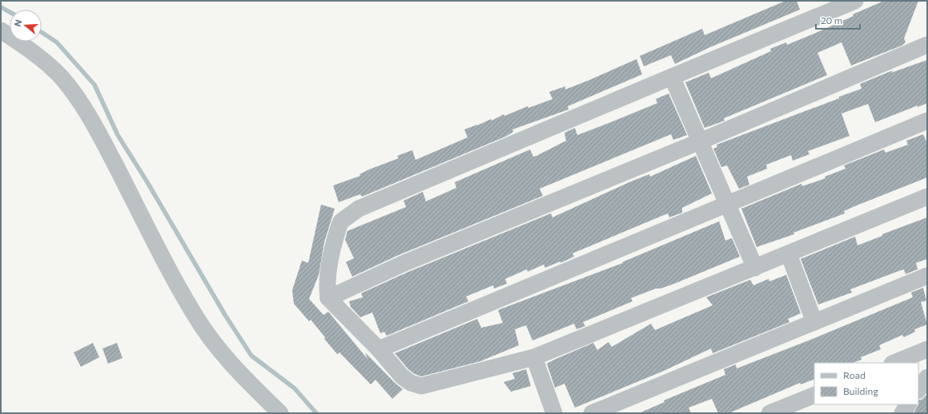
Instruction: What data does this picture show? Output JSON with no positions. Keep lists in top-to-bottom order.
{
  "legend": ["Road", "Building"],
  "scale_bar": "20 m",
  "north": "left"
}
